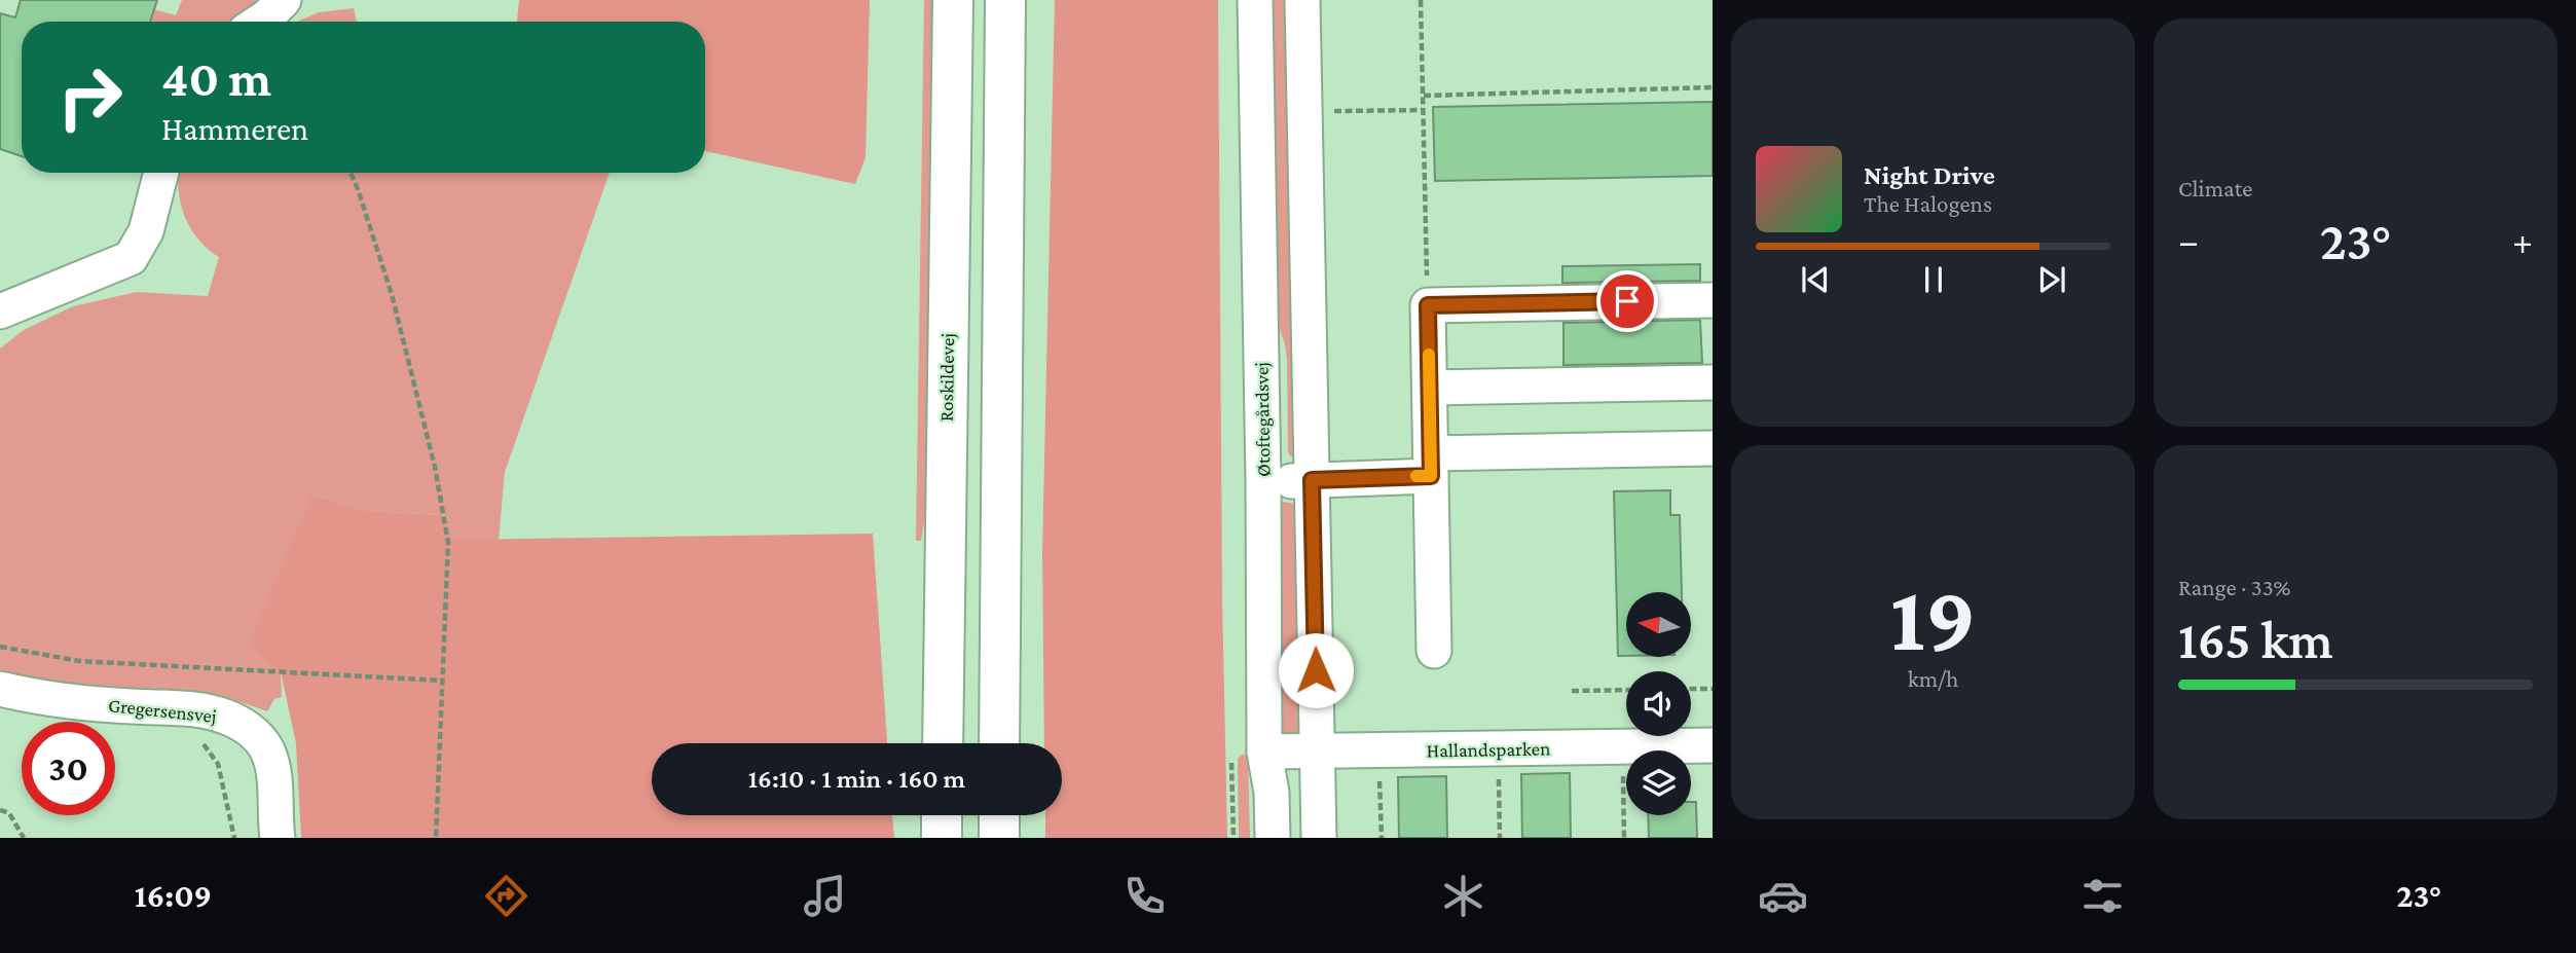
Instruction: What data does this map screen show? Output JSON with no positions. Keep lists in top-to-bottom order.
{
  "streets": {
    "main road": ["Roskildevej"],
    "street": ["Øtoftegårdsvej", "Gregersensvej", "Hallandsparken"]
  },
  "crossings": [
    ["Øtoftegårdsvej", "Hallandsparken"]
  ],
  "north": "left",
  "page": {
    "tile": [
      "Climate",
      ["19", "km/h"],
      ["Range · 33%", "165 km"]
    ],
    "turn": ["40 m", "Hammeren"],
    "song": ["Night Drive", "The Halogens"],
    "heat": ["−", "23°", "+"],
    "limit": "30",
    "trip": "16:10 · 1 min · 160 m",
    "tabs": ["16:09", "23°"]
  }
}
